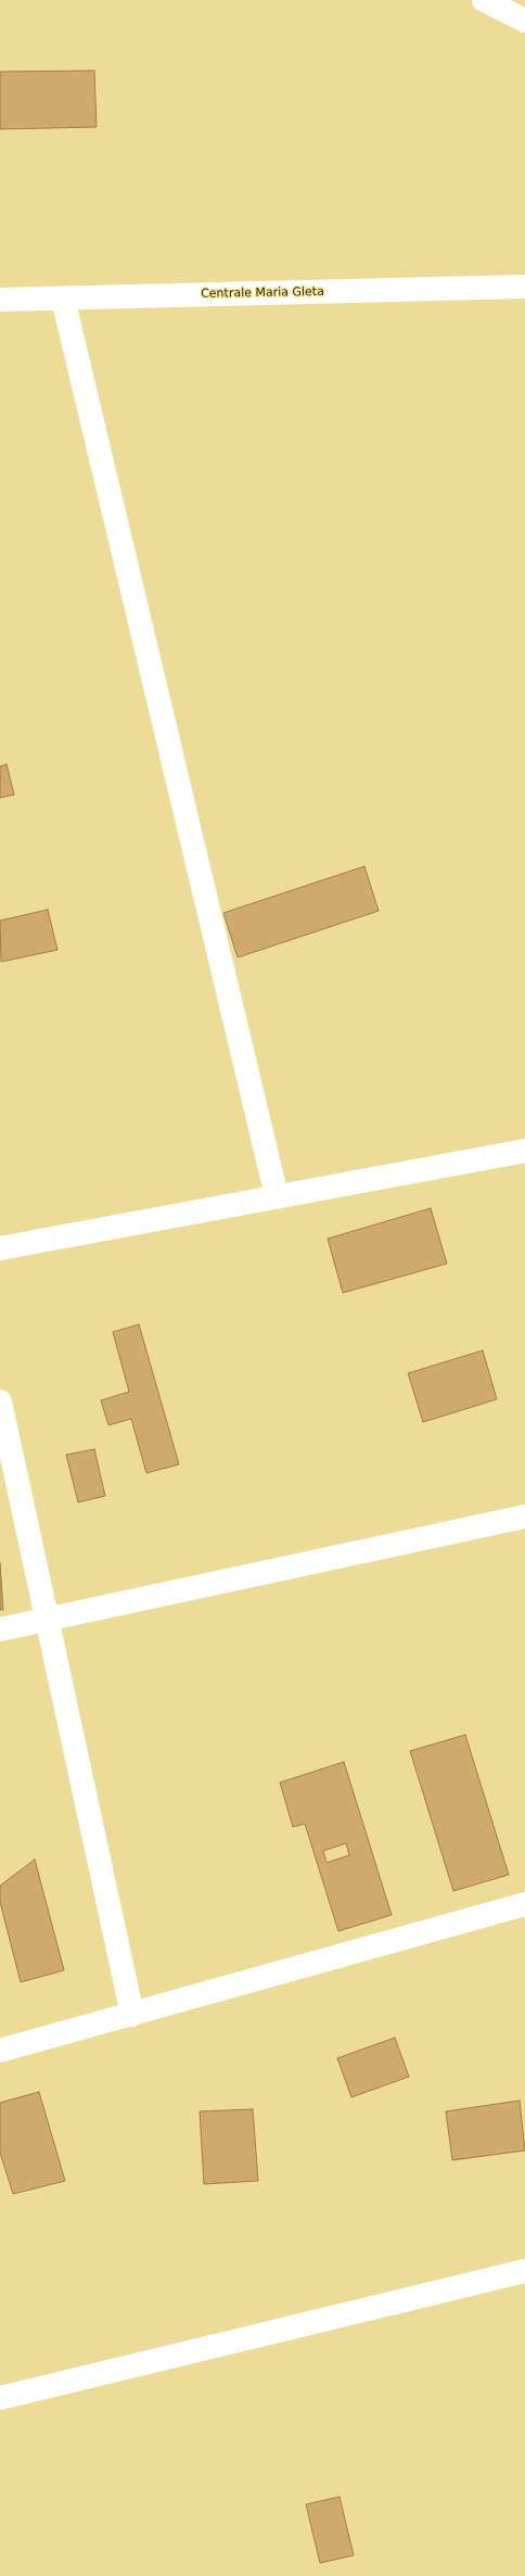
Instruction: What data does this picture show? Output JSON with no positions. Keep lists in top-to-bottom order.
{
  "streets": {
    "street": ["Centrale Maria Gleta"]
  }
}
